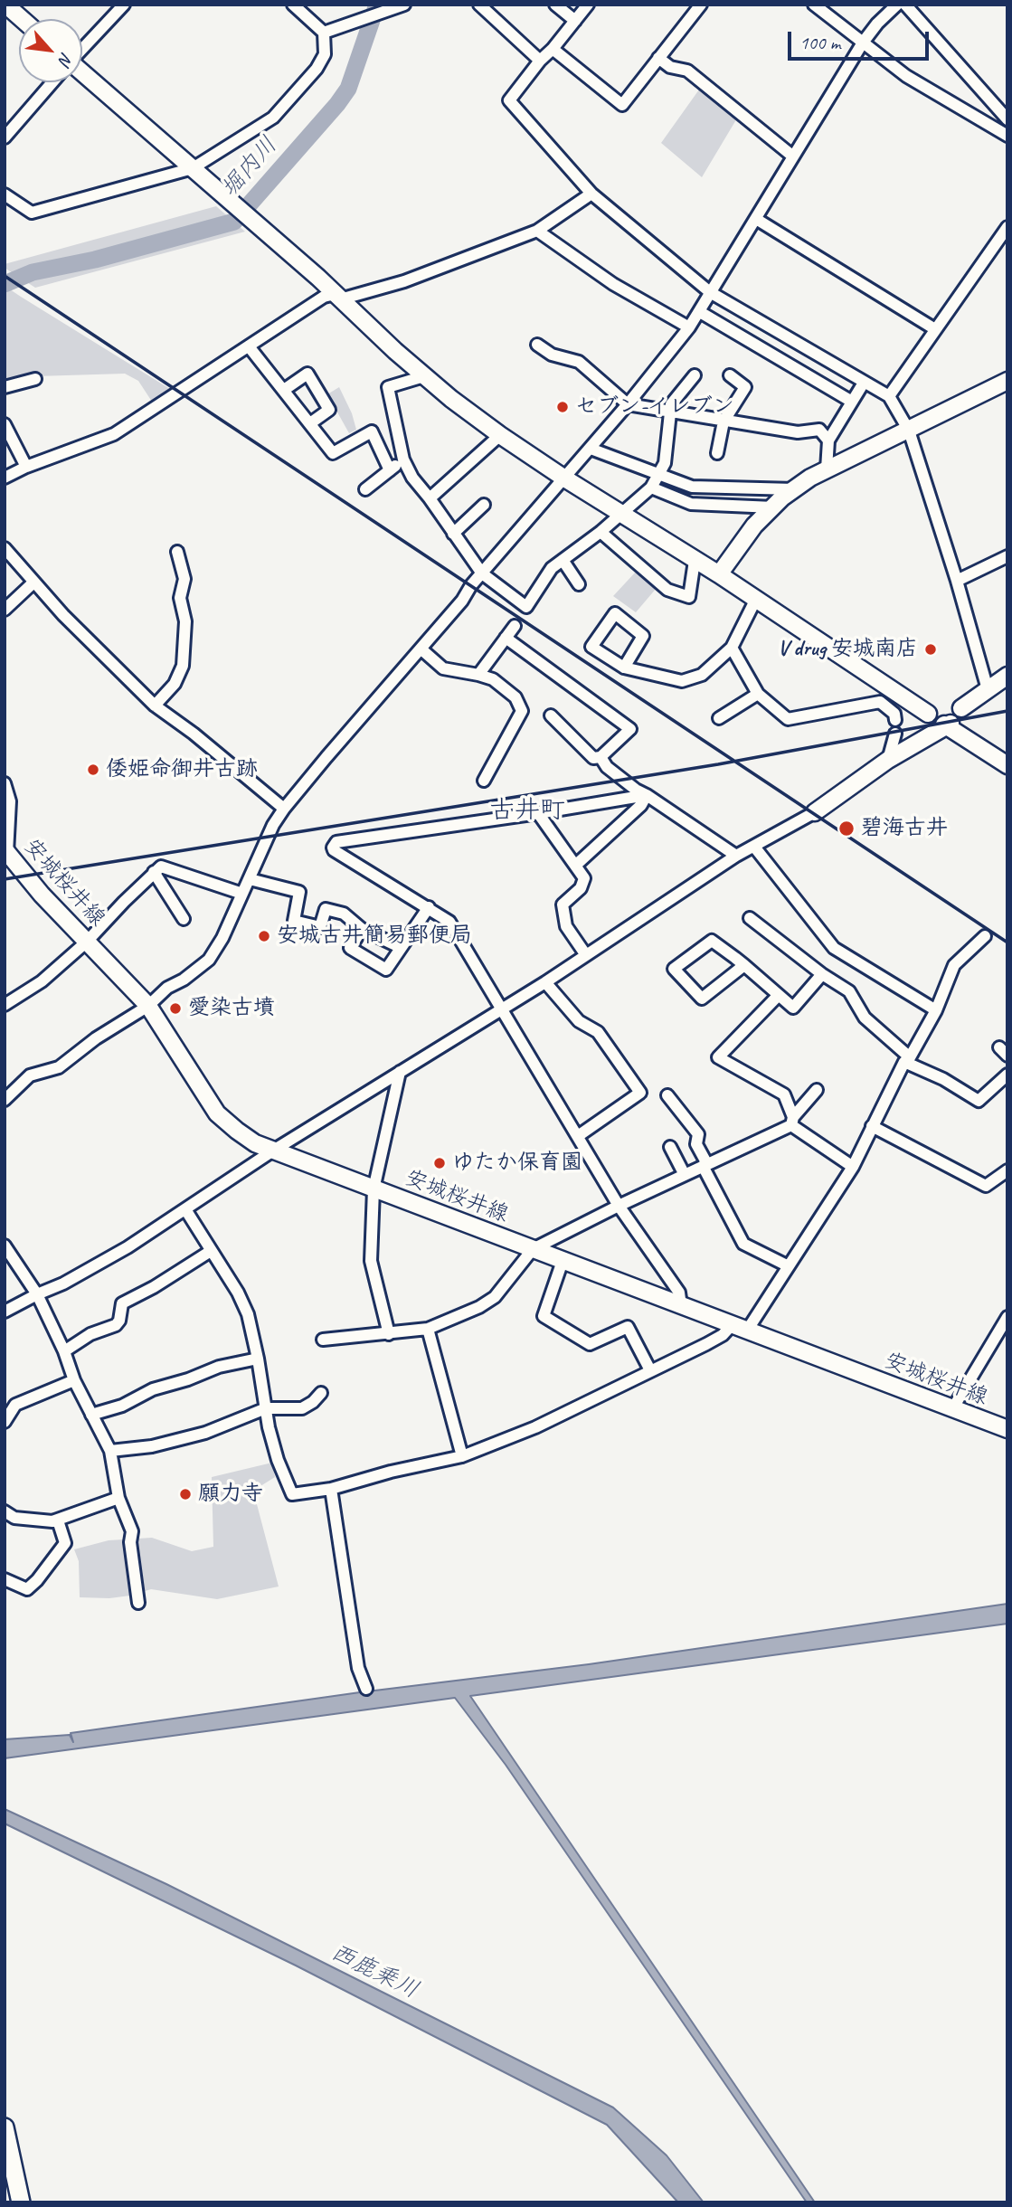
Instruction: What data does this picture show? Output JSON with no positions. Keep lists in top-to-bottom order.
{
  "streets": {
    "street": ["安城桜井線"]
  },
  "districts": ["古井町"],
  "water": ["堀内川", "西鹿乗川"],
  "places": [
    "セブン-イレブン",
    "V drug 安城南店",
    "倭姫命御井古跡",
    "碧海古井",
    "安城古井簡易郵便局",
    "愛染古墳",
    "ゆたか保育園",
    "願力寺"
  ],
  "scale_bar": "100 m",
  "north": "bottom right"
}
